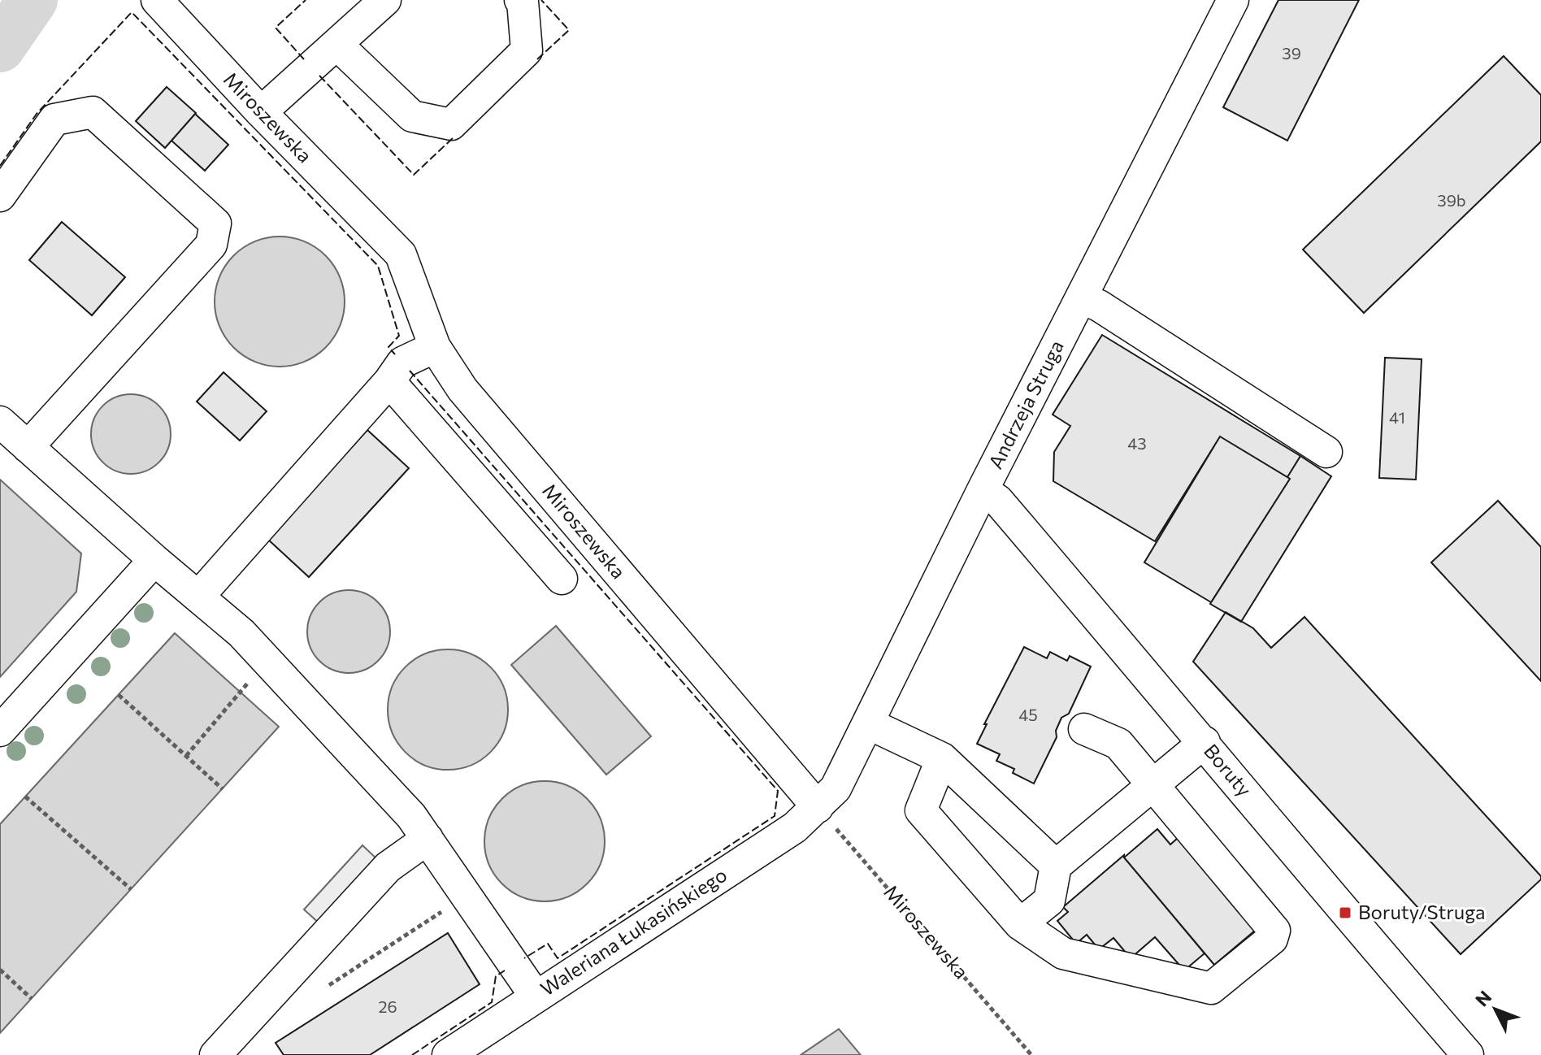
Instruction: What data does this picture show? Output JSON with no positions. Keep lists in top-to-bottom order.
{
  "streets": {
    "street": [
      "Miroszewska",
      "Andrzeja Struga",
      "Boruty",
      "Waleriana Łukasińskiego"
    ]
  },
  "crossings": [
    ["Miroszewska", "Andrzeja Struga"],
    ["Miroszewska", "Waleriana Łukasińskiego"],
    ["Andrzeja Struga", "Boruty"],
    ["Andrzeja Struga", "Waleriana Łukasińskiego"]
  ],
  "places": {
    "transit": ["Boruty/Struga"]
  },
  "house_numbers": [
    "39",
    "39b",
    "41",
    "43",
    "45",
    "26"
  ],
  "north": "top left"
}
